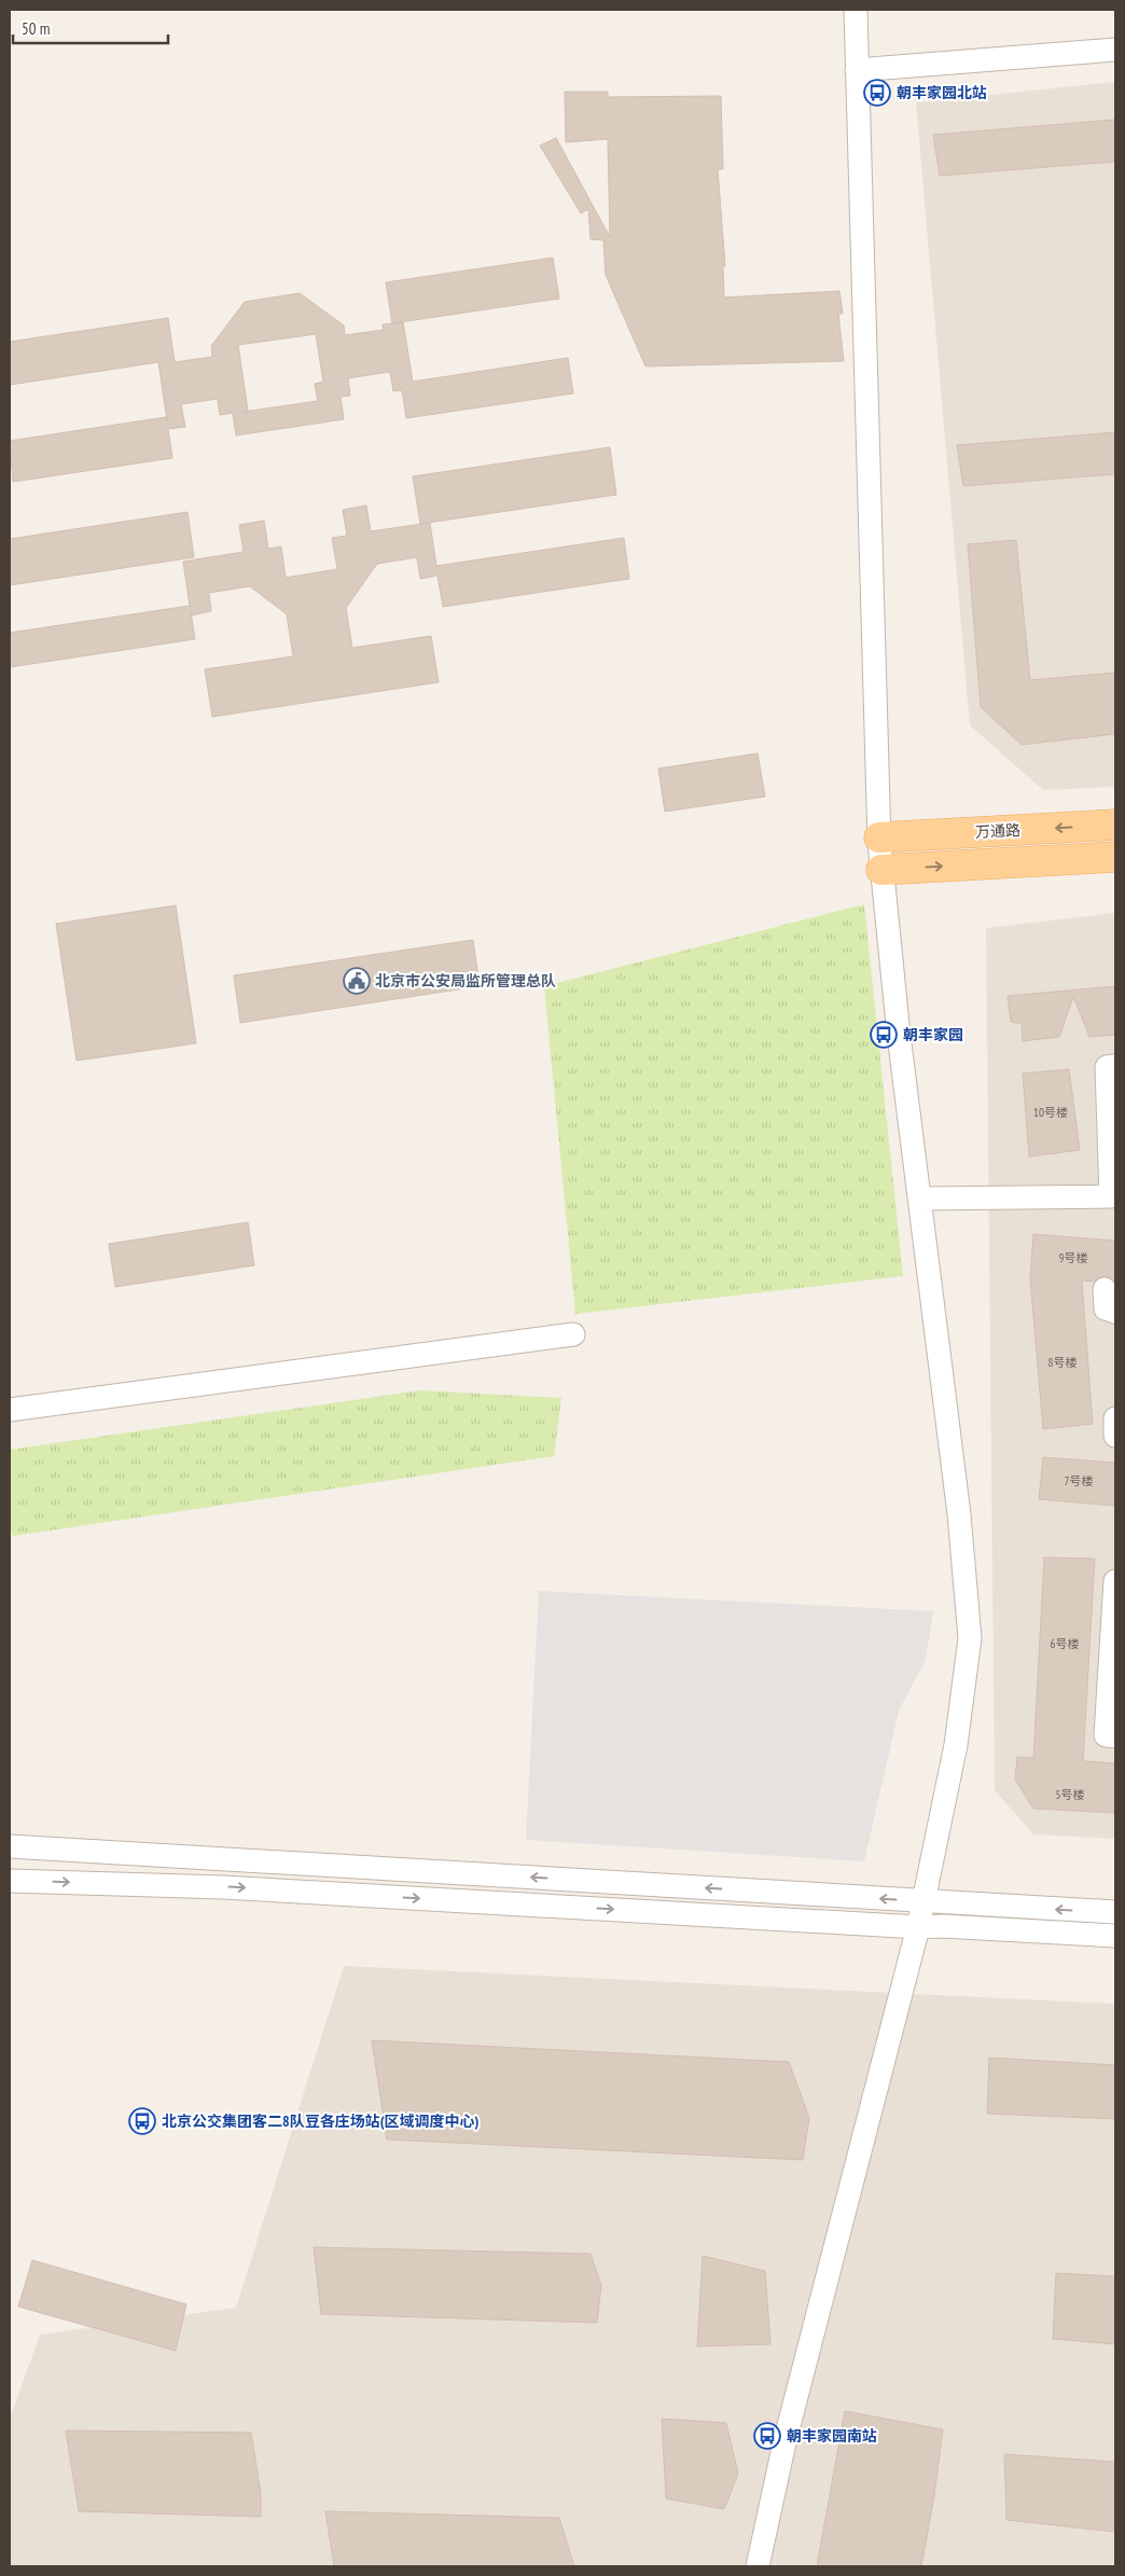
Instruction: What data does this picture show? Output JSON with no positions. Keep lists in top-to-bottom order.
{
  "streets": {
    "main road": ["万通路"]
  },
  "places": {
    "bus stop": [
      "朝丰家园北站",
      "朝丰家园",
      "北京公交集团客二8队豆各庄场站(区域调度中心)",
      "朝丰家园南站"
    ],
    "public building": ["北京市公安局监所管理总队"]
  },
  "house_numbers": [
    "10号楼",
    "9号楼",
    "8号楼",
    "7号楼",
    "6号楼",
    "5号楼"
  ],
  "scale_bar": "50 m"
}
